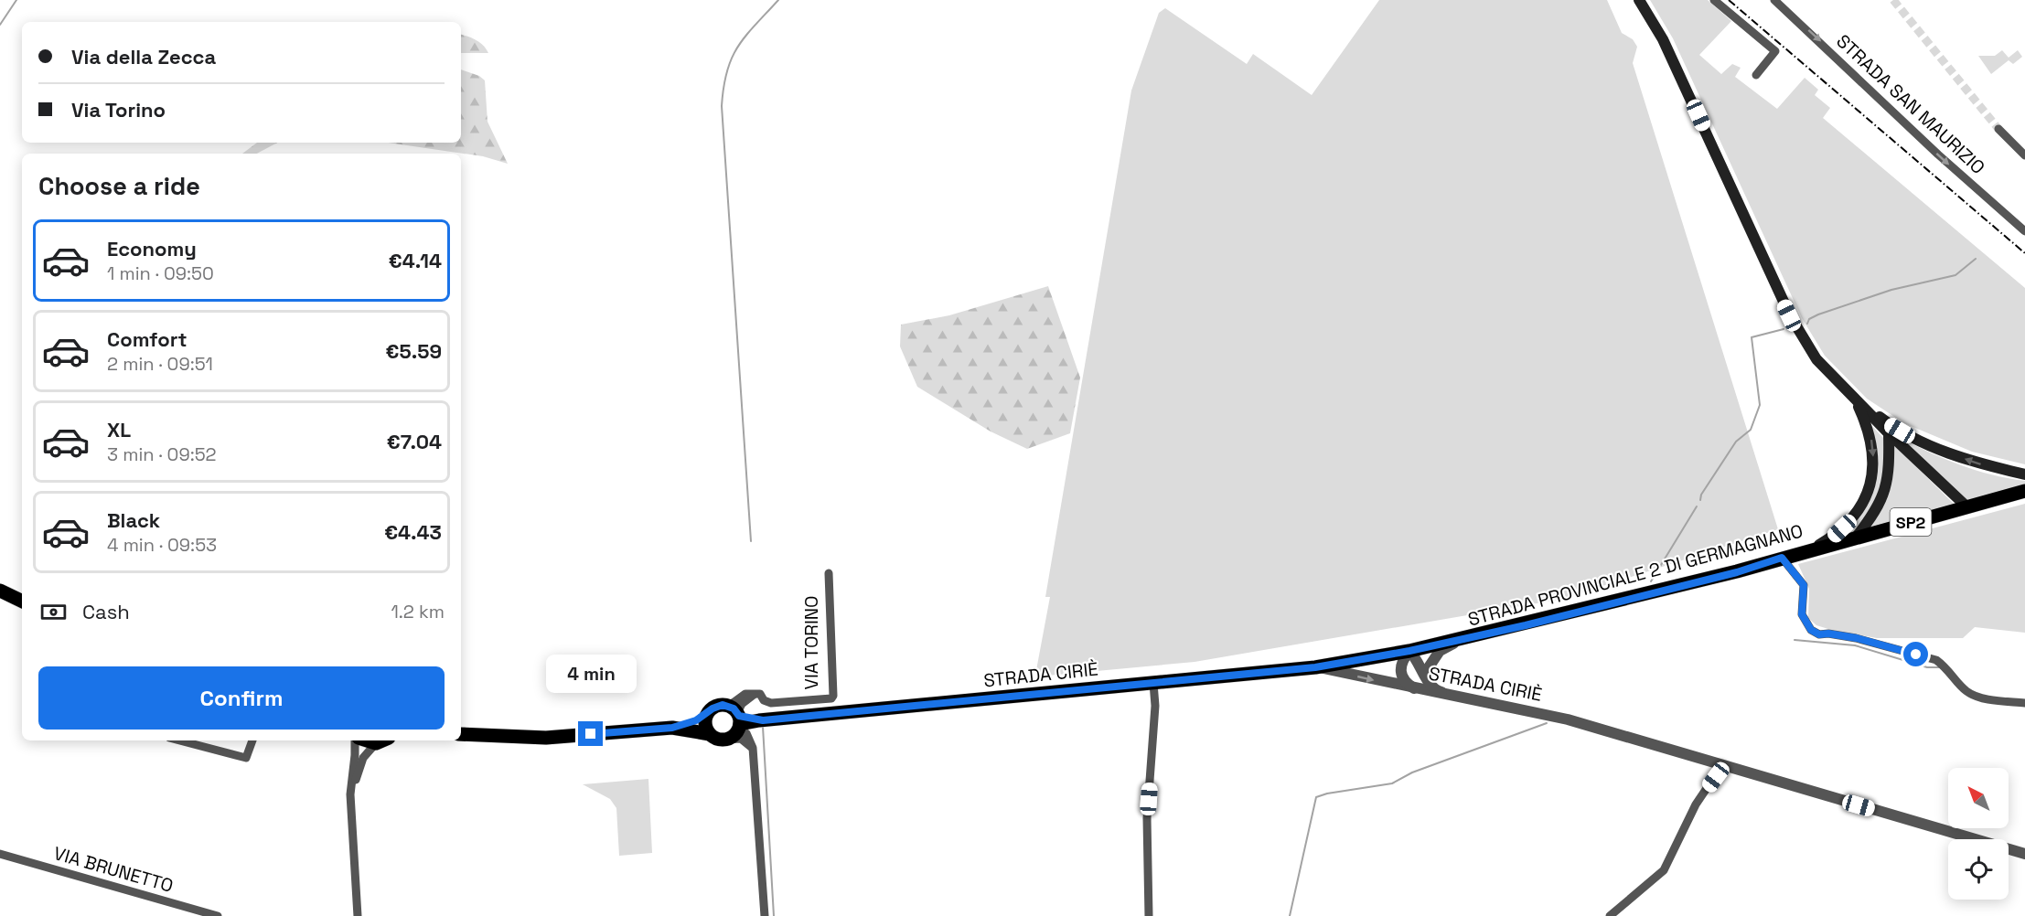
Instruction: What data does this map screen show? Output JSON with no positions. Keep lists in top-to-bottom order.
{
  "streets": {
    "main road": ["SP2", "STRADA PROVINCIALE 2 DI GERMAGNANO", "STRADA CIRIÈ"],
    "street": ["STRADA SAN MAURIZIO", "VIA TORINO", "VIA BRUNETTO"]
  },
  "crossings": [
    ["STRADA PROVINCIALE 2 DI GERMAGNANO", "STRADA CIRIÈ"],
    ["VIA TORINO", "STRADA CIRIÈ"]
  ],
  "one_way": ["STRADA SAN MAURIZIO"],
  "north": "top left",
  "page": {
    "banner": ["Via della Zecca", "Via Torino"],
    "heading": "Choose a ride",
    "list": [
      {
        "name": "Economy",
        "note": "1 min · 09:50",
        "value": "€4.14"
      },
      {
        "name": "Comfort",
        "note": "2 min · 09:51",
        "value": "€5.59"
      },
      {
        "name": "XL",
        "note": "3 min · 09:52",
        "value": "€7.04"
      },
      {
        "name": "Black",
        "note": "4 min · 09:53",
        "value": "€4.43"
      }
    ],
    "pay": ["Cash", "1.2 km"],
    "bubble": "4 min",
    "buttons": "Confirm"
  }
}
